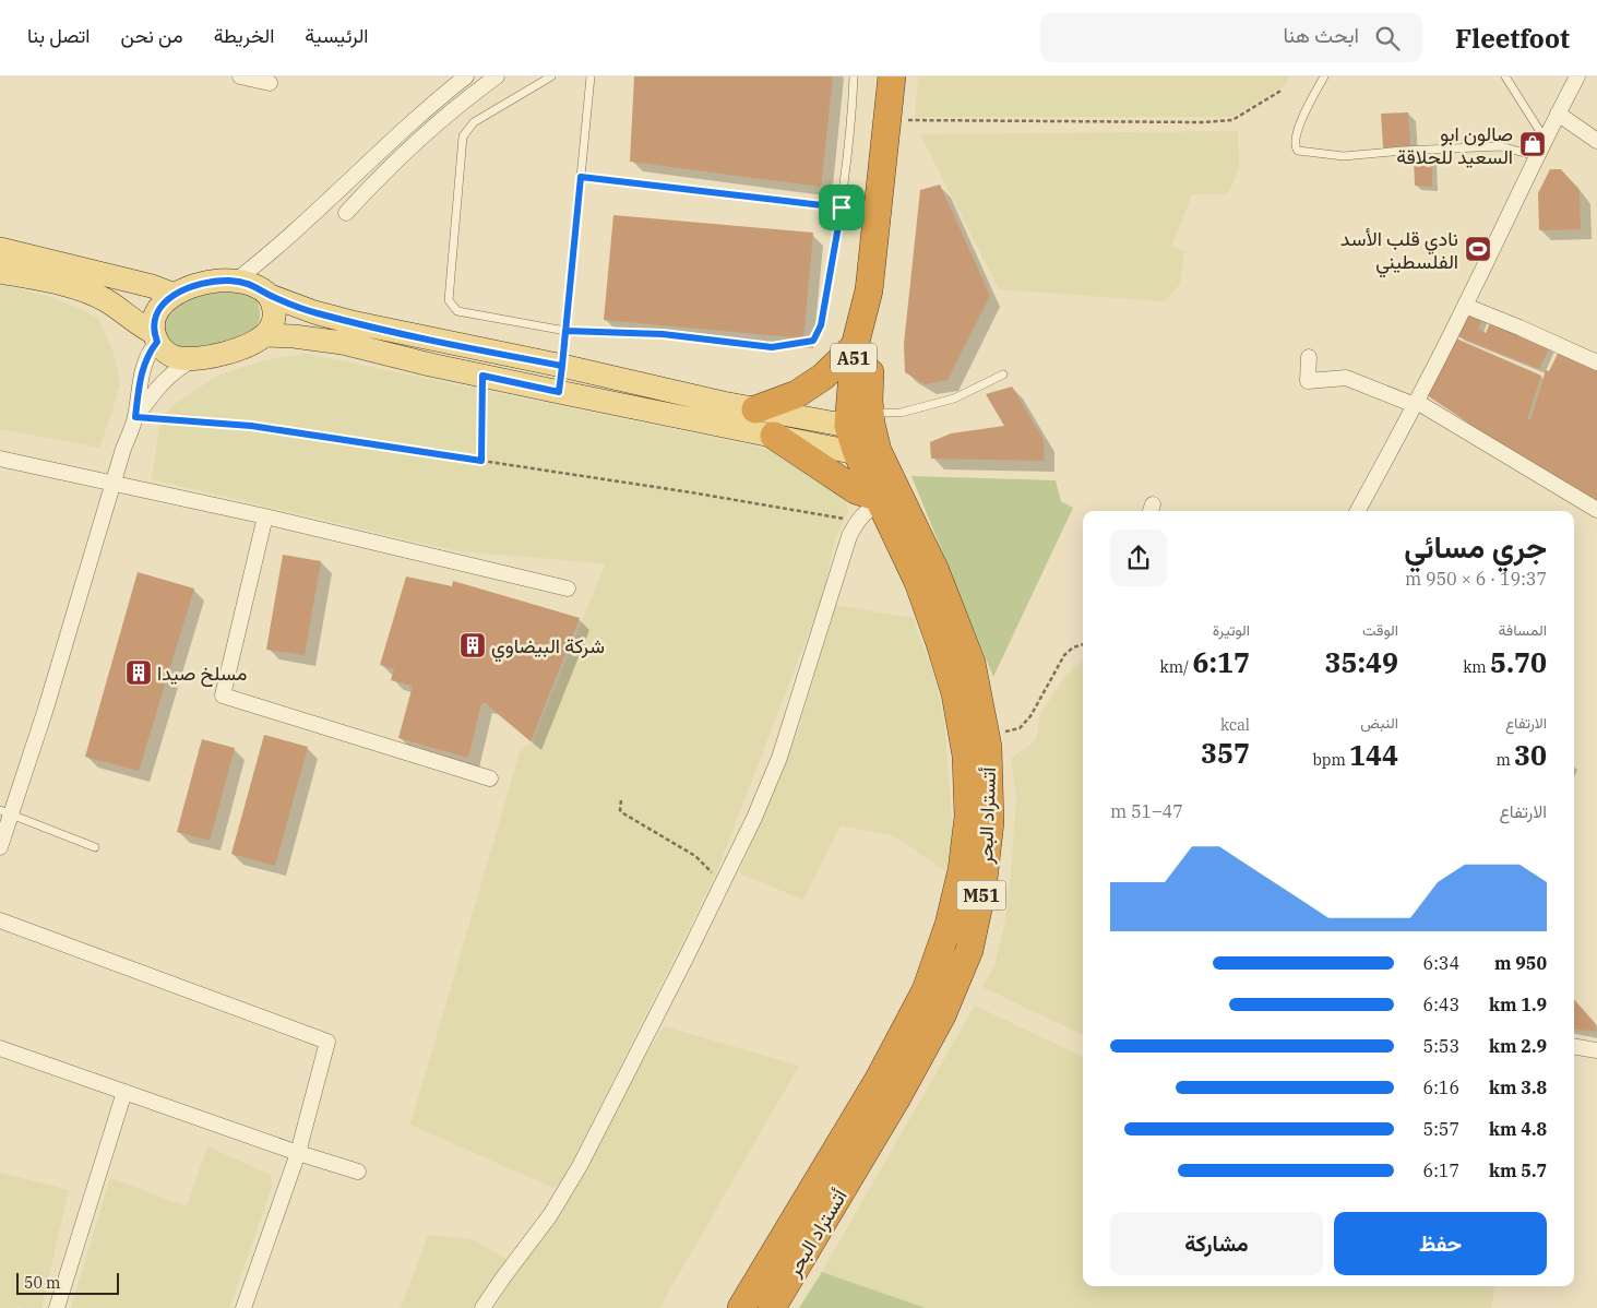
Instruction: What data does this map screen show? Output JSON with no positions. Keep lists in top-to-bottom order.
{
  "streets": {
    "highway": ["A51", "أتستراد البحر", "M51"]
  },
  "crossings": [
    ["A51", "أتستراد البحر"]
  ],
  "places": {
    "shop": ["صالون ابو السعيد للحلاقة"],
    "sports": ["نادي قلب الأسد الفلسطيني"],
    "building": ["شركة البيضاوي", "مسلخ صيدا"]
  },
  "scale_bar": "50 m",
  "page": {
    "header": "Fleetfoot",
    "search": "ابحث هنا",
    "nav": [
      "الرئيسية",
      "الخريطة",
      "من نحن",
      "اتصل بنا"
    ],
    "heading": ["جري مسائي", "19:37 · 6 × 950 m"],
    "stats": [
      ["المسافة", "5.70 km"],
      ["الوقت", "35:49"],
      ["الوتيرة", "6:17 /km"],
      ["الارتفاع", "30 m"],
      ["النبض", "144 bpm"],
      ["kcal", "357"]
    ],
    "chart": ["الارتفاع", "47–51 m"],
    "list": [
      {
        "name": "950 m",
        "note": "6:34"
      },
      {
        "name": "1.9 km",
        "note": "6:43"
      },
      {
        "name": "2.9 km",
        "note": "5:53"
      },
      {
        "name": "3.8 km",
        "note": "6:16"
      },
      {
        "name": "4.8 km",
        "note": "5:57"
      },
      {
        "name": "5.7 km",
        "note": "6:17"
      }
    ],
    "buttons": ["حفظ", "مشاركة"],
    "scale": "50 m"
  }
}
